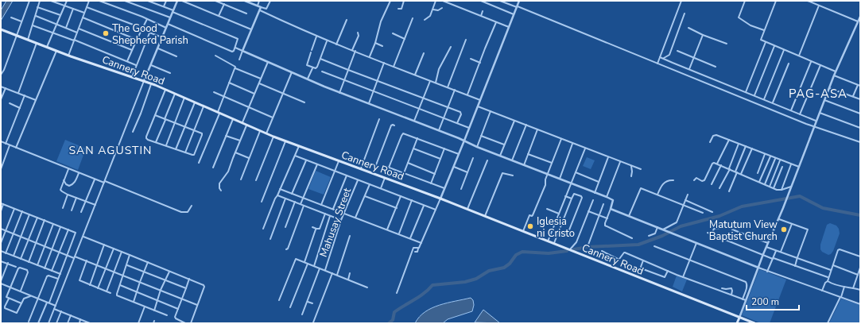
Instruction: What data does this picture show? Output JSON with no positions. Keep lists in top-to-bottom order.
{
  "streets": {
    "main road": ["Cannery Road"],
    "street": ["Mahusay Street"]
  },
  "districts": ["PAG-ASA", "SAN AGUSTIN"],
  "places": ["The Good Shepherd Parish", "Iglesia ni Cristo", "Matutum View Baptist Church"],
  "scale_bar": "200 m"
}
